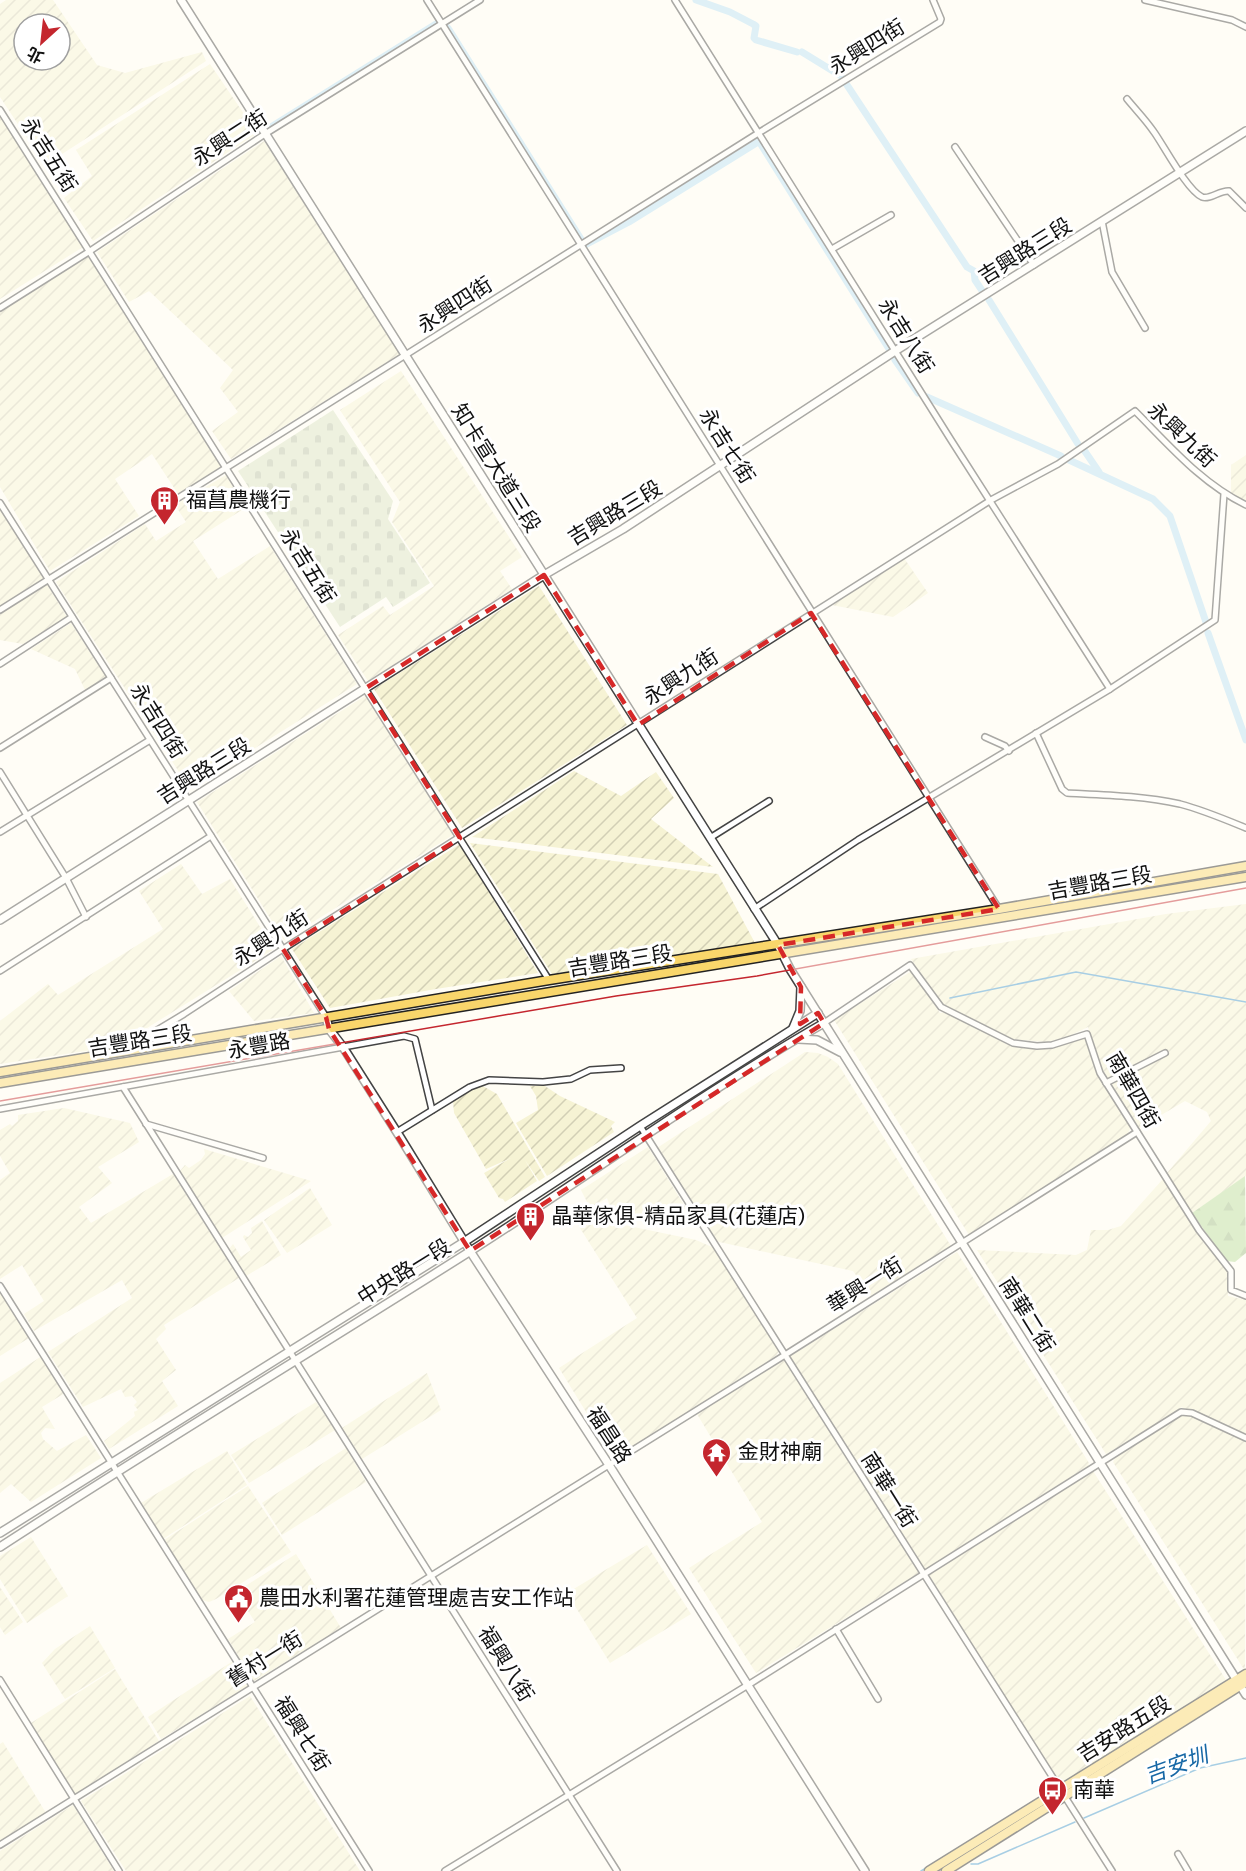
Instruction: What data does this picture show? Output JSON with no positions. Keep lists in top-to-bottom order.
{
  "streets": {
    "main road": ["吉豐路三段", "吉安路五段"],
    "street": [
      "永興四街",
      "永興二街",
      "永吉五街",
      "吉興路三段",
      "永吉八街",
      "永興九街",
      "永吉七街",
      "知卡宣大道三段",
      "永吉四街",
      "永豐路",
      "南華四街",
      "中央路一段",
      "華興一街",
      "南華二街",
      "福昌路",
      "南華一街",
      "舊村一街",
      "福興八街",
      "福興七街"
    ]
  },
  "crossings": [
    ["永興四街", "永吉五街"],
    ["永興四街", "永吉八街"],
    ["永興四街", "永吉七街"],
    ["永興四街", "知卡宣大道三段"],
    ["永興四街", "永吉四街"],
    ["永興二街", "永吉五街"],
    ["永興二街", "永吉七街"],
    ["永興二街", "知卡宣大道三段"],
    ["永吉五街", "吉興路三段"],
    ["永吉五街", "永興九街"],
    ["永吉五街", "吉豐路三段"],
    ["吉興路三段", "永吉八街"],
    ["吉興路三段", "永吉七街"],
    ["吉興路三段", "知卡宣大道三段"],
    ["吉興路三段", "永吉四街"],
    ["永吉八街", "永興九街"],
    ["永興九街", "永吉七街"],
    ["永興九街", "知卡宣大道三段"],
    ["永興九街", "永吉四街"],
    ["永興九街", "吉豐路三段"],
    ["永吉七街", "吉豐路三段"],
    ["知卡宣大道三段", "吉豐路三段"],
    ["知卡宣大道三段", "南華二街"],
    ["永吉四街", "吉豐路三段"],
    ["永吉四街", "福昌路"],
    ["吉豐路三段", "南華二街"],
    ["吉豐路三段", "福昌路"],
    ["永豐路", "福昌路"],
    ["永豐路", "福興八街"],
    ["南華四街", "中央路一段"],
    ["南華四街", "華興一街"],
    ["南華四街", "南華二街"],
    ["中央路一段", "南華二街"],
    ["中央路一段", "福昌路"],
    ["中央路一段", "南華一街"],
    ["中央路一段", "福興八街"],
    ["中央路一段", "福興七街"],
    ["華興一街", "南華二街"],
    ["華興一街", "福昌路"],
    ["華興一街", "南華一街"],
    ["華興一街", "舊村一街"],
    ["南華二街", "吉安路五段"],
    ["福昌路", "舊村一街"],
    ["南華一街", "吉安路五段"],
    ["舊村一街", "福興八街"],
    ["舊村一街", "福興七街"]
  ],
  "water": ["吉安圳"],
  "places": {
    "building": ["福菖農機行", "晶華傢俱-精品家具(花蓮店)"],
    "temple": ["金財神廟"],
    "public building": ["農田水利署花蓮管理處吉安工作站"],
    "bus stop": ["南華"]
  },
  "north": "bottom left"
}
